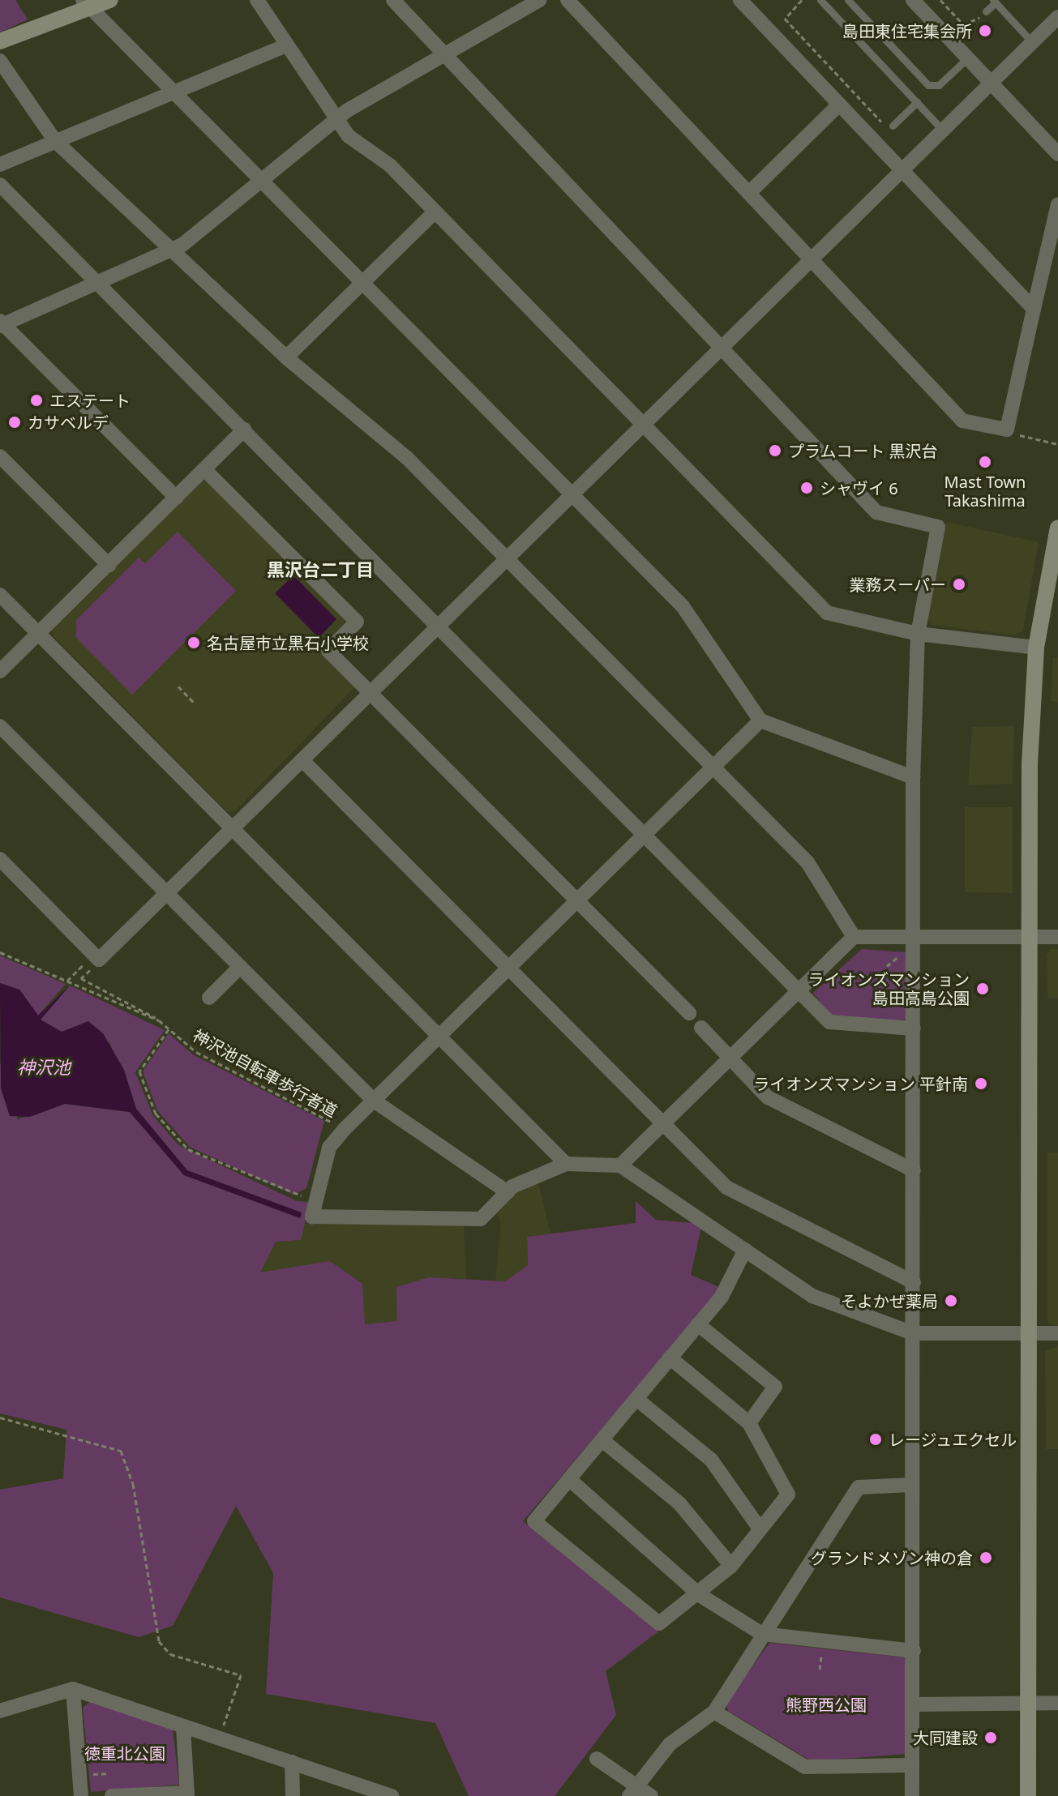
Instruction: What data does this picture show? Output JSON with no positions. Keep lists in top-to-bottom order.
{
  "streets": {
    "path": ["神沢池自転車歩行者道"]
  },
  "districts": ["黒沢台二丁目"],
  "water": ["神沢池"],
  "parks": ["熊野西公園", "徳重北公園"],
  "places": [
    "島田東住宅集会所",
    "エステート",
    "カサベルデ",
    "プラムコート 黒沢台",
    "Mast Town Takashima",
    "シャヴイ 6",
    "業務スーパー",
    "名古屋市立黒石小学校",
    "ライオンズマンション 島田高島公園",
    "ライオンズマンション 平針南",
    "そよかぜ薬局",
    "レージュエクセル",
    "グランドメゾン神の倉",
    "大同建設"
  ]
}
